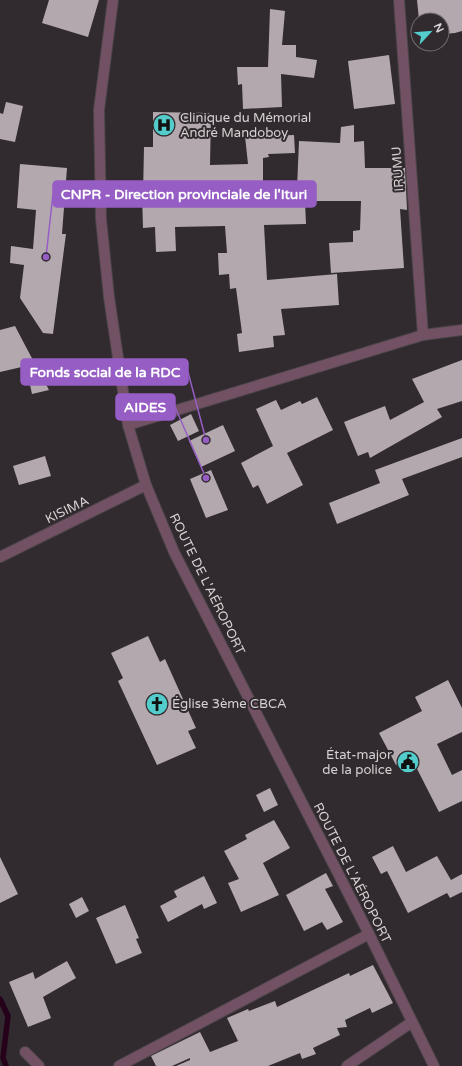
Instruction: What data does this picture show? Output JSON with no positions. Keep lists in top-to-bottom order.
{
  "streets": {
    "street": ["IRUMU", "KISIMA", "ROUTE DE L'AÉROPORT"]
  },
  "crossings": [
    ["KISIMA", "ROUTE DE L'AÉROPORT"]
  ],
  "places": {
    "hospital": ["Clinique du Mémorial André Mandoboy"],
    "other": ["CNPR - Direction provinciale de l'Ituri", "Fonds social de la RDC", "AIDES"],
    "church": ["Église 3ème CBCA"],
    "public building": ["État-major de la police"]
  },
  "north": "top right"
}
